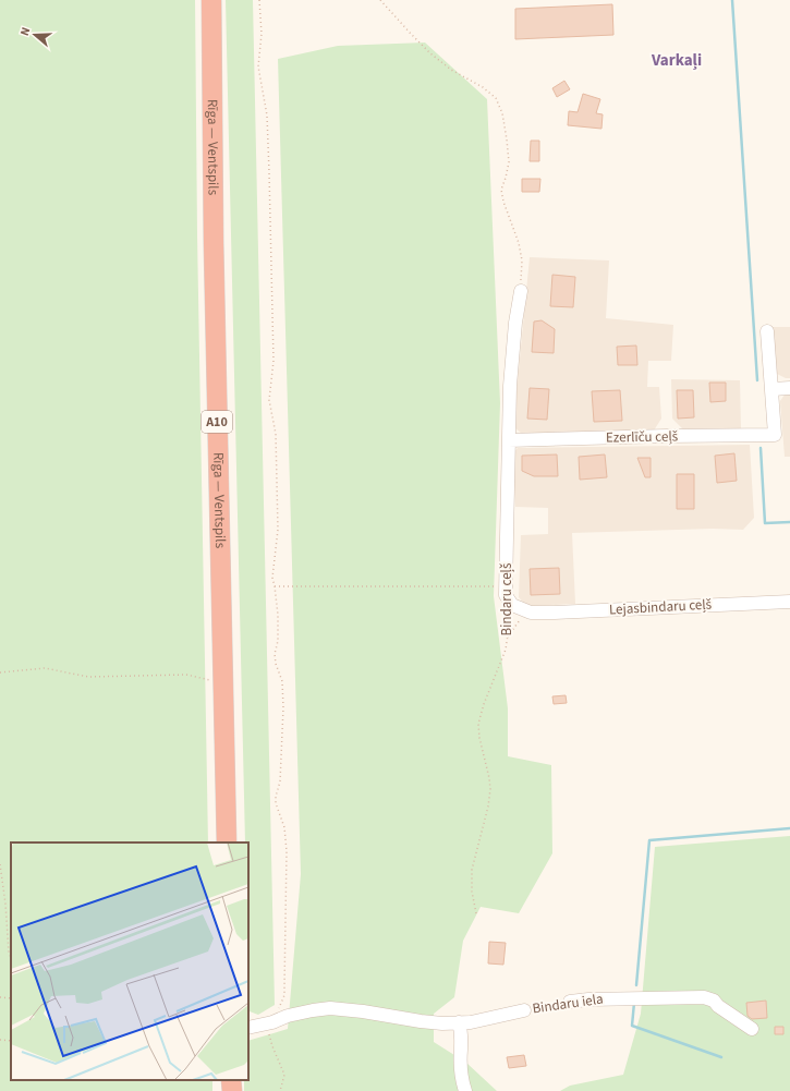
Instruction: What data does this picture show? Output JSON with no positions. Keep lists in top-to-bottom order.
{
  "streets": {
    "highway": ["Rīga — Ventspils", "A10"],
    "street": [
      "Ezerlīču ceļš",
      "Bindaru ceļš",
      "Lejasbindaru ceļš",
      "Bindaru iela"
    ]
  },
  "crossings": [
    ["Ezerlīču ceļš", "Bindaru ceļš"],
    ["Bindaru ceļš", "Lejasbindaru ceļš"]
  ],
  "districts": ["Varkaļi"],
  "north": "left"
}
